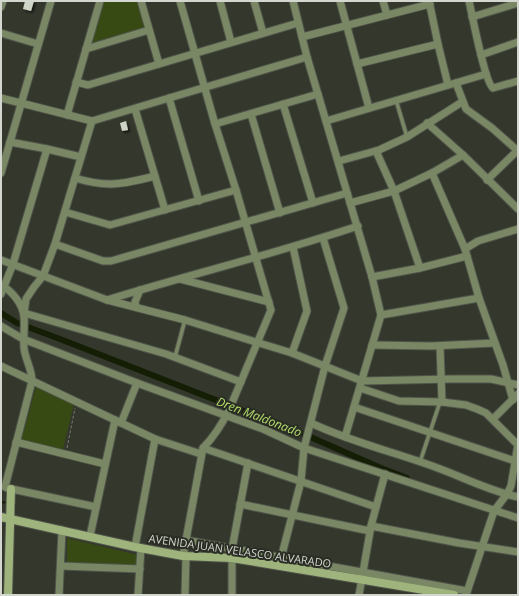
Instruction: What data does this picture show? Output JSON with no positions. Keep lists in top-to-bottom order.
{
  "streets": {
    "street": ["AVENIDA JUAN VELASCO ALVARADO"]
  },
  "water": ["Dren Maldonado"]
}
